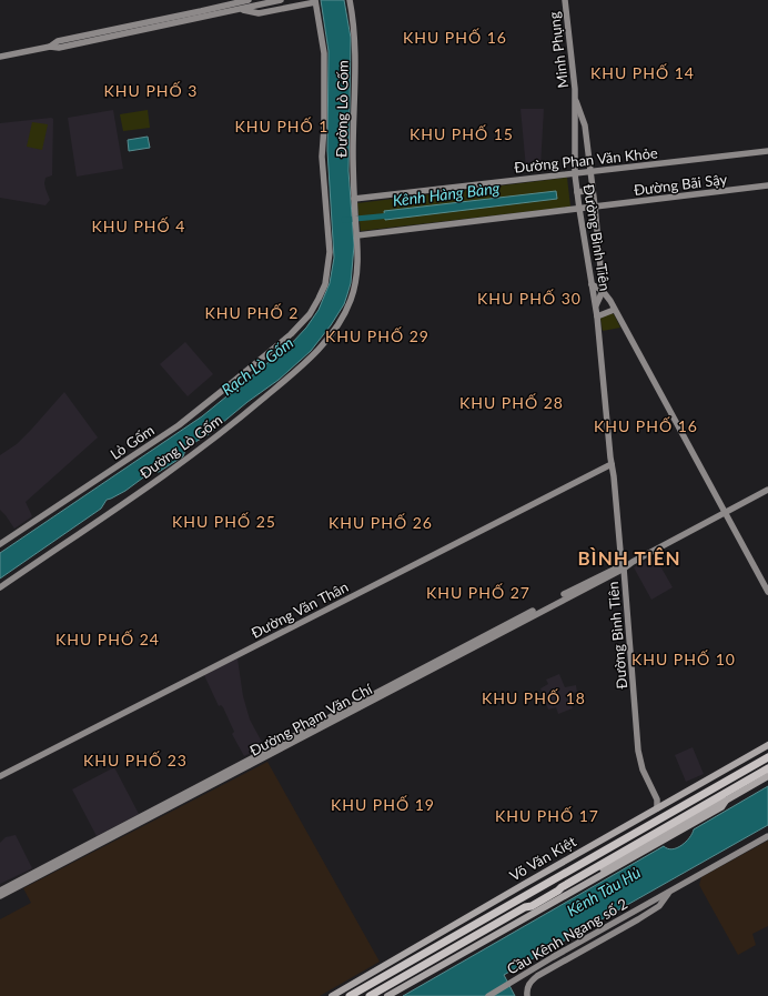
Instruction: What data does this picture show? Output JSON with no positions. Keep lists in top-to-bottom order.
{
  "streets": {
    "highway": ["Võ Văn Kiệt"],
    "street": [
      "Minh Phụng",
      "Đường Lò Gốm",
      "Đường Phan Văn Khỏe",
      "Đường Bãi Sậy",
      "Đường Bình Tiên",
      "Lò Gốm",
      "Đường Văn Thân",
      "Đường Phạm Văn Chí",
      "Cầu Kênh Ngang số 2"
    ]
  },
  "crossings": [
    ["Minh Phụng", "Đường Phan Văn Khỏe"],
    ["Minh Phụng", "Đường Bình Tiên"],
    ["Đường Lò Gốm", "Đường Phan Văn Khỏe"],
    ["Đường Phan Văn Khỏe", "Đường Bình Tiên"],
    ["Đường Bãi Sậy", "Đường Bình Tiên"],
    ["Đường Bình Tiên", "Đường Văn Thân"],
    ["Đường Bình Tiên", "Đường Phạm Văn Chí"],
    ["Đường Bình Tiên", "Võ Văn Kiệt"]
  ],
  "districts": [
    "KHU PHỐ 16",
    "KHU PHỐ 14",
    "KHU PHỐ 3",
    "KHU PHỐ 1",
    "KHU PHỐ 15",
    "KHU PHỐ 4",
    "KHU PHỐ 30",
    "KHU PHỐ 2",
    "KHU PHỐ 29",
    "KHU PHỐ 28",
    "KHU PHỐ 16",
    "KHU PHỐ 25",
    "KHU PHỐ 26",
    "BÌNH TIÊN",
    "KHU PHỐ 27",
    "KHU PHỐ 24",
    "KHU PHỐ 10",
    "KHU PHỐ 18",
    "KHU PHỐ 23",
    "KHU PHỐ 19",
    "KHU PHỐ 17"
  ],
  "water": ["Kênh Hàng Bàng", "Rạch Lò Gốm", "Kênh Tàu Hủ"]
}
